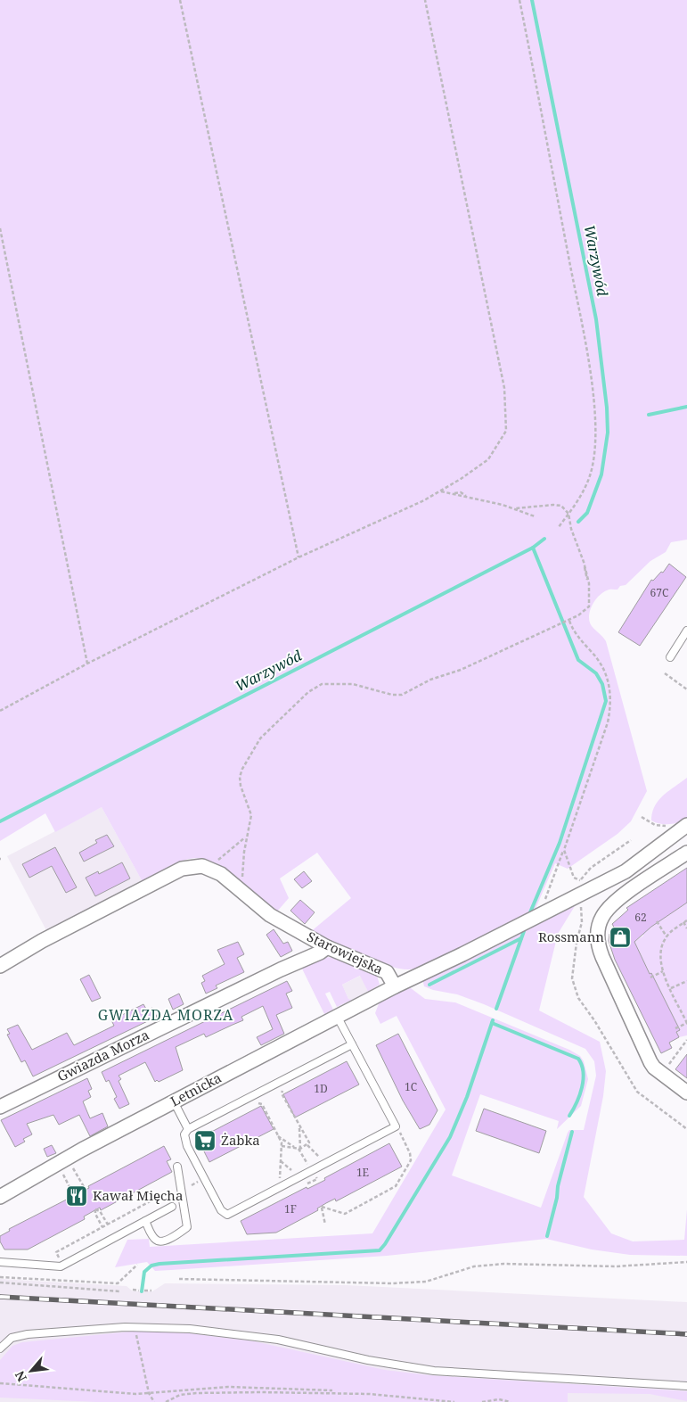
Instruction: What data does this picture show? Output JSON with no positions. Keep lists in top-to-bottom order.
{
  "streets": {
    "street": ["Starowiejska", "Gwiazda Morza", "Letnicka"]
  },
  "crossings": [
    ["Starowiejska", "Gwiazda Morza"],
    ["Starowiejska", "Letnicka"]
  ],
  "districts": ["GWIAZDA MORZA"],
  "water": ["Warzywód"],
  "places": {
    "shop": ["Rossmann"],
    "supermarket": ["Żabka"],
    "restaurant": ["Kawał Mięcha"]
  },
  "house_numbers": [
    "67C",
    "62",
    "1C",
    "1D",
    "1E",
    "1F"
  ],
  "north": "bottom left"
}
